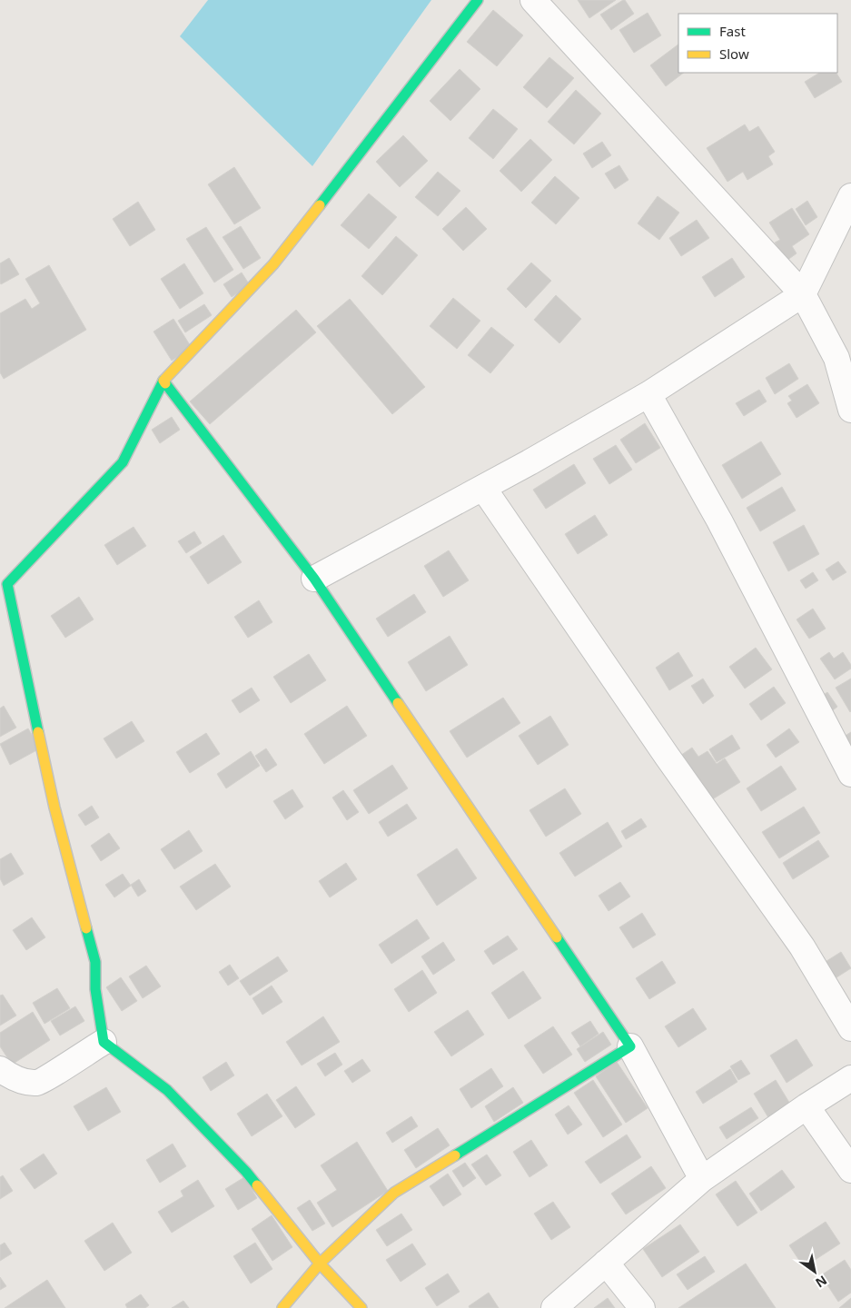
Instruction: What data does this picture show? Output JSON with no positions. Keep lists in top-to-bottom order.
{
  "legend": ["Fast", "Slow"],
  "north": "bottom right"
}
